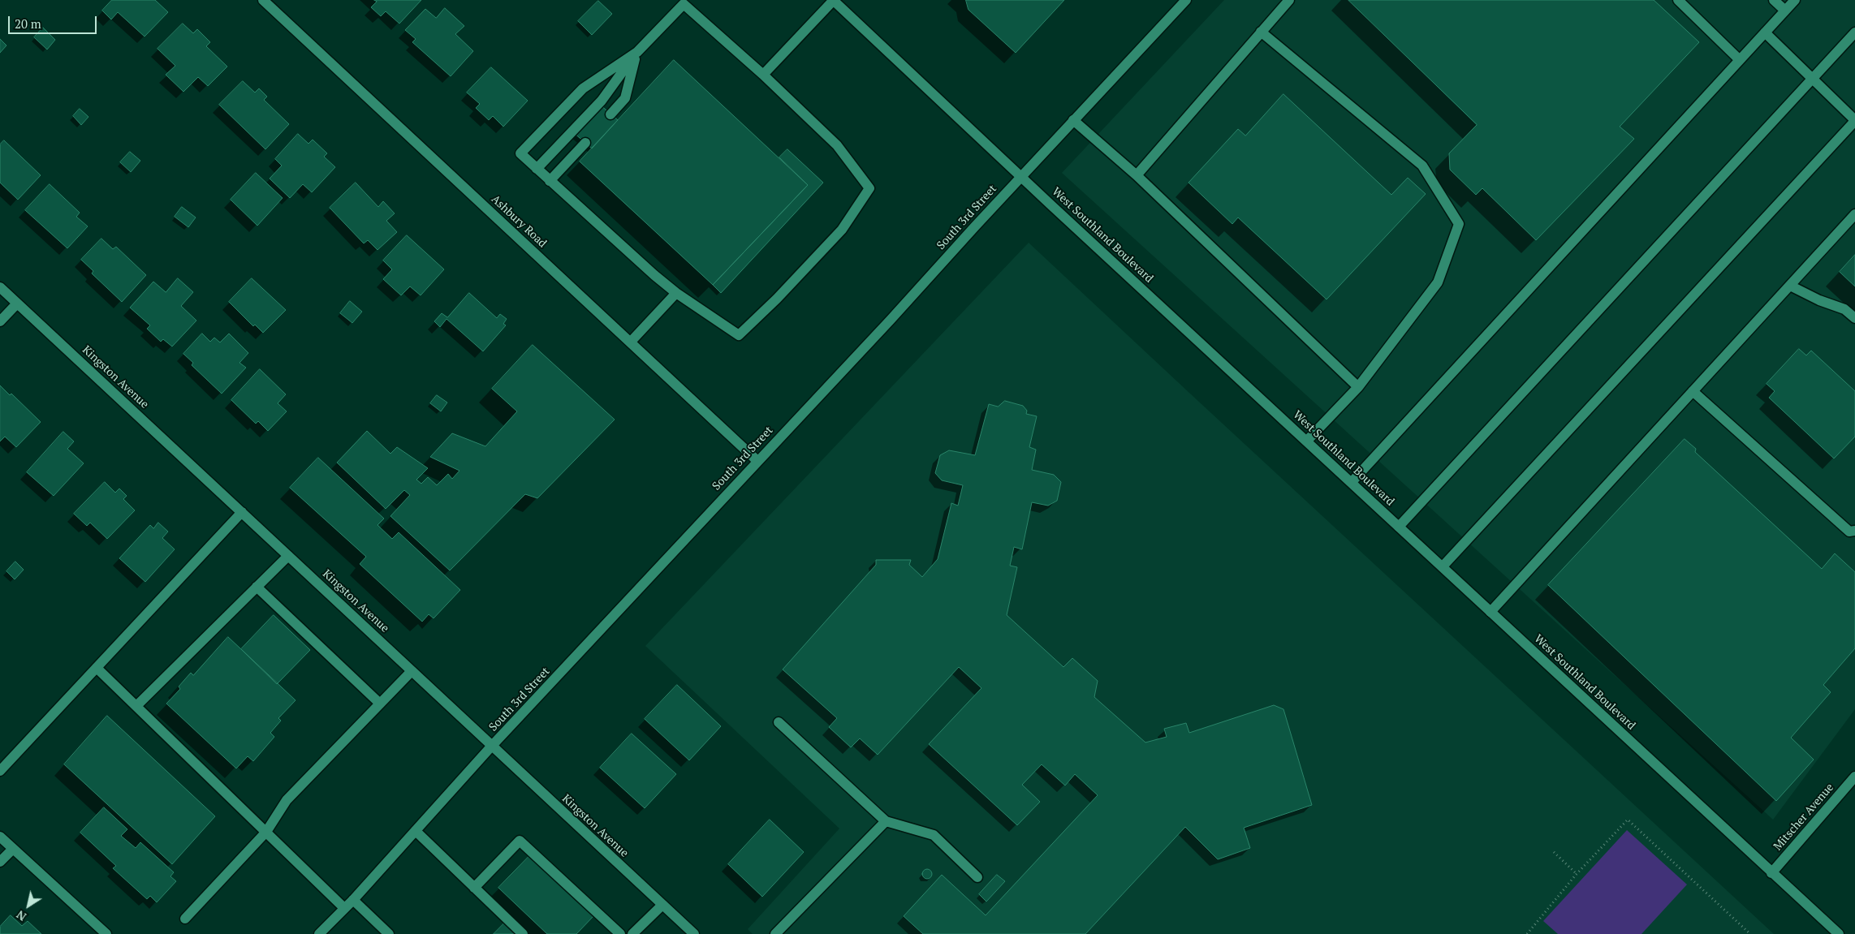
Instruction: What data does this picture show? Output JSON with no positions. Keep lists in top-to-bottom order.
{
  "streets": {
    "street": [
      "South 3rd Street",
      "Ashbury Road",
      "West Southland Boulevard",
      "Kingston Avenue",
      "Mitscher Avenue"
    ]
  },
  "crossings": [
    ["South 3rd Street", "Ashbury Road"],
    ["South 3rd Street", "West Southland Boulevard"],
    ["South 3rd Street", "Kingston Avenue"],
    ["West Southland Boulevard", "Mitscher Avenue"]
  ],
  "scale_bar": "20 m",
  "north": "bottom left"
}
